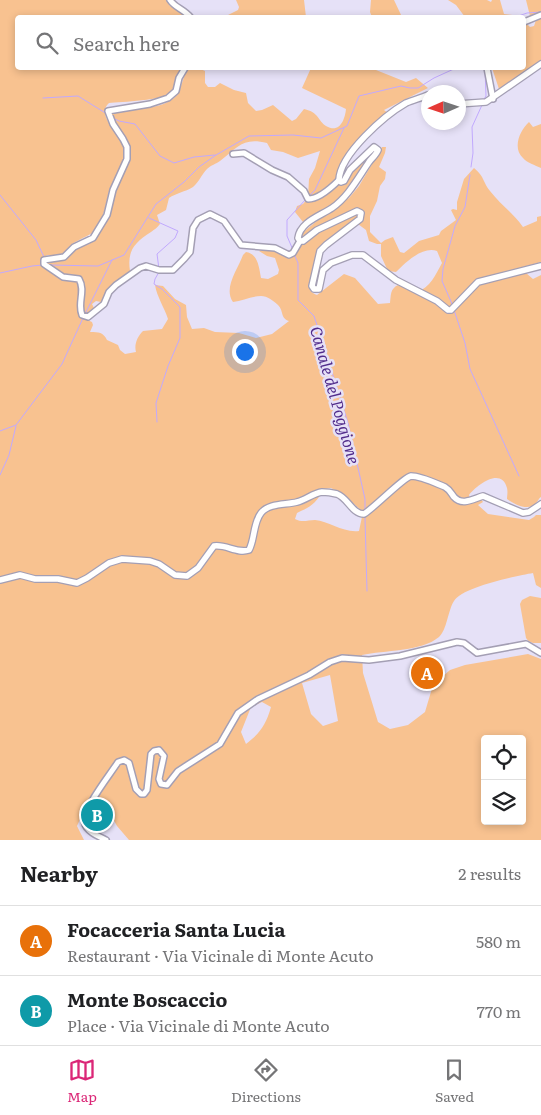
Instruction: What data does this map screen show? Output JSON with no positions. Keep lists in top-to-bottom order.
{
  "water": ["Canale del Poggione"],
  "north": "left",
  "page": {
    "search": "Search here",
    "pins": ["A", "B"],
    "heading": ["Nearby", "2 results"],
    "list": [
      {
        "mark": "A",
        "name": "Focacceria Santa Lucia",
        "note": "Restaurant · Via Vicinale di Monte Acuto",
        "value": "580 m"
      },
      {
        "mark": "B",
        "name": "Monte Boscaccio",
        "note": "Place · Via Vicinale di Monte Acuto",
        "value": "770 m"
      }
    ],
    "nav": ["Map", "Directions", "Saved"]
  }
}
